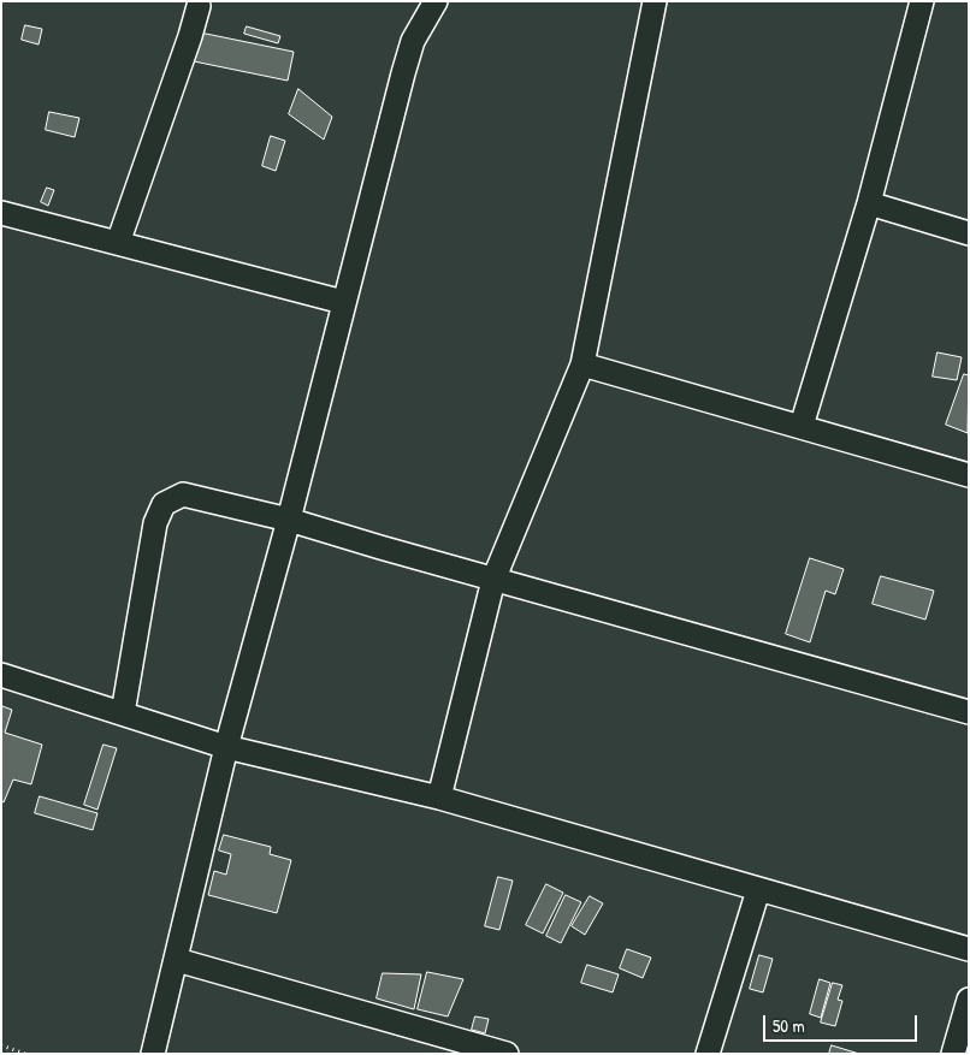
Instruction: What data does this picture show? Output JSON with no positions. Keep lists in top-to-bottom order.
{
  "scale_bar": "50 m"
}
